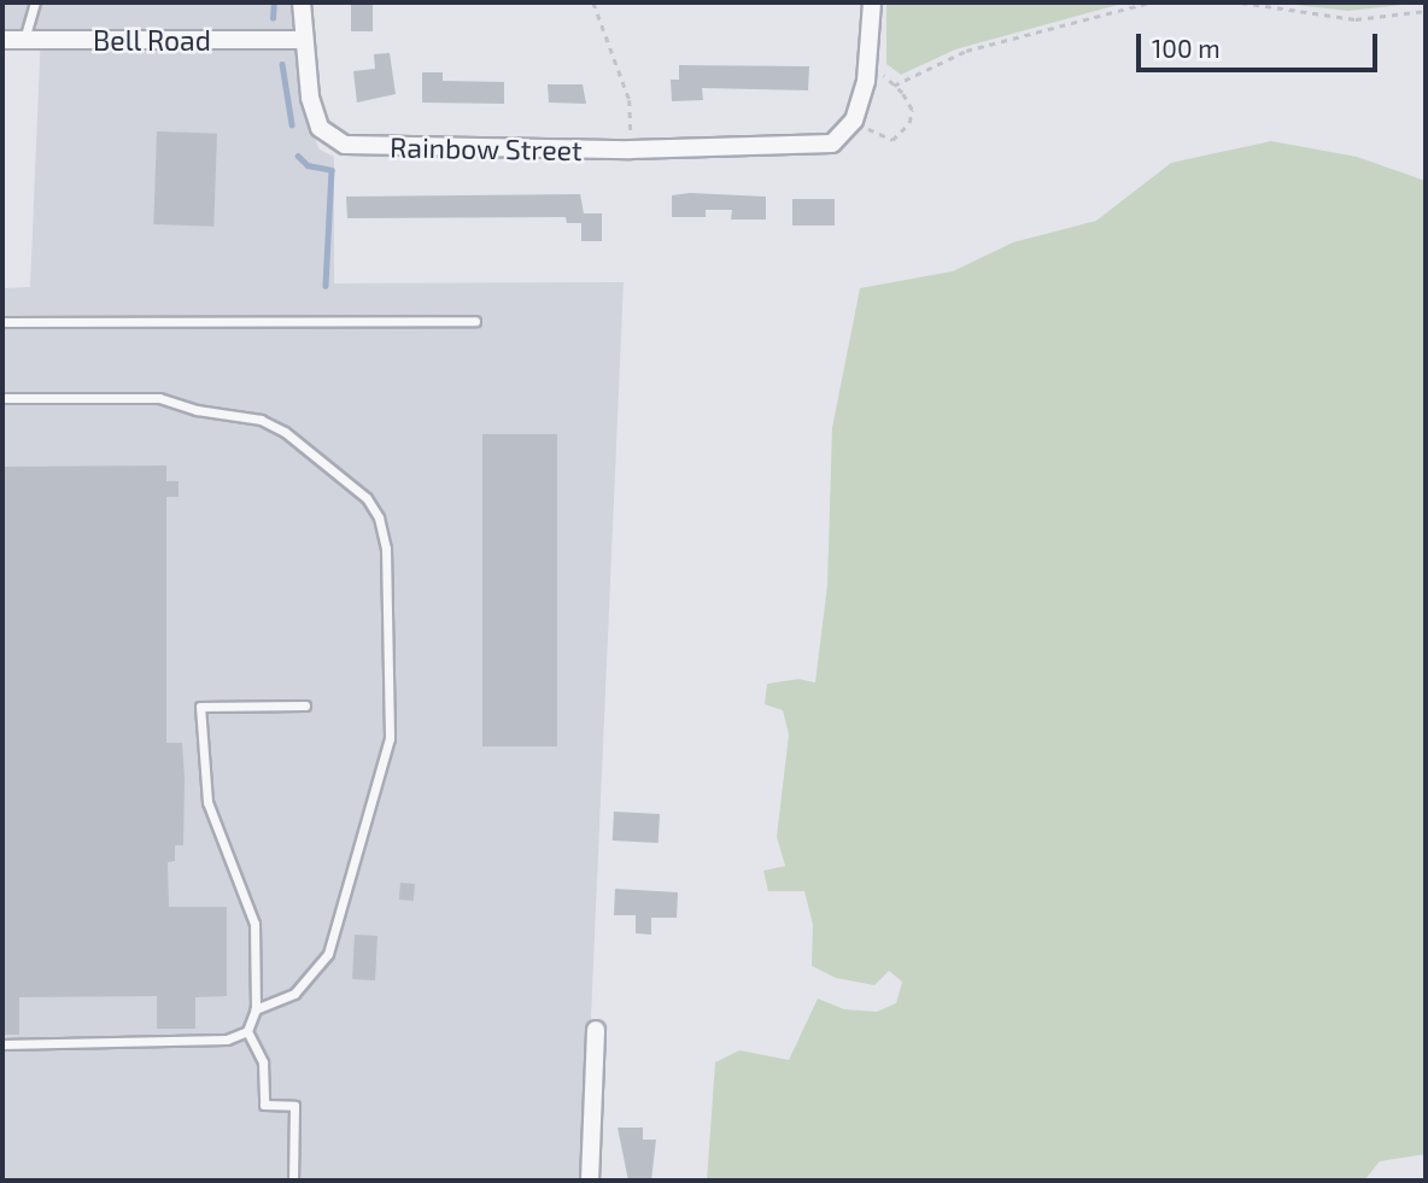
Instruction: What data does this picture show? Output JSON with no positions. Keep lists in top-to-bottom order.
{
  "streets": {
    "street": ["Bell Road", "Rainbow Street"]
  },
  "crossings": [
    ["Bell Road", "Rainbow Street"]
  ],
  "scale_bar": "100 m"
}
